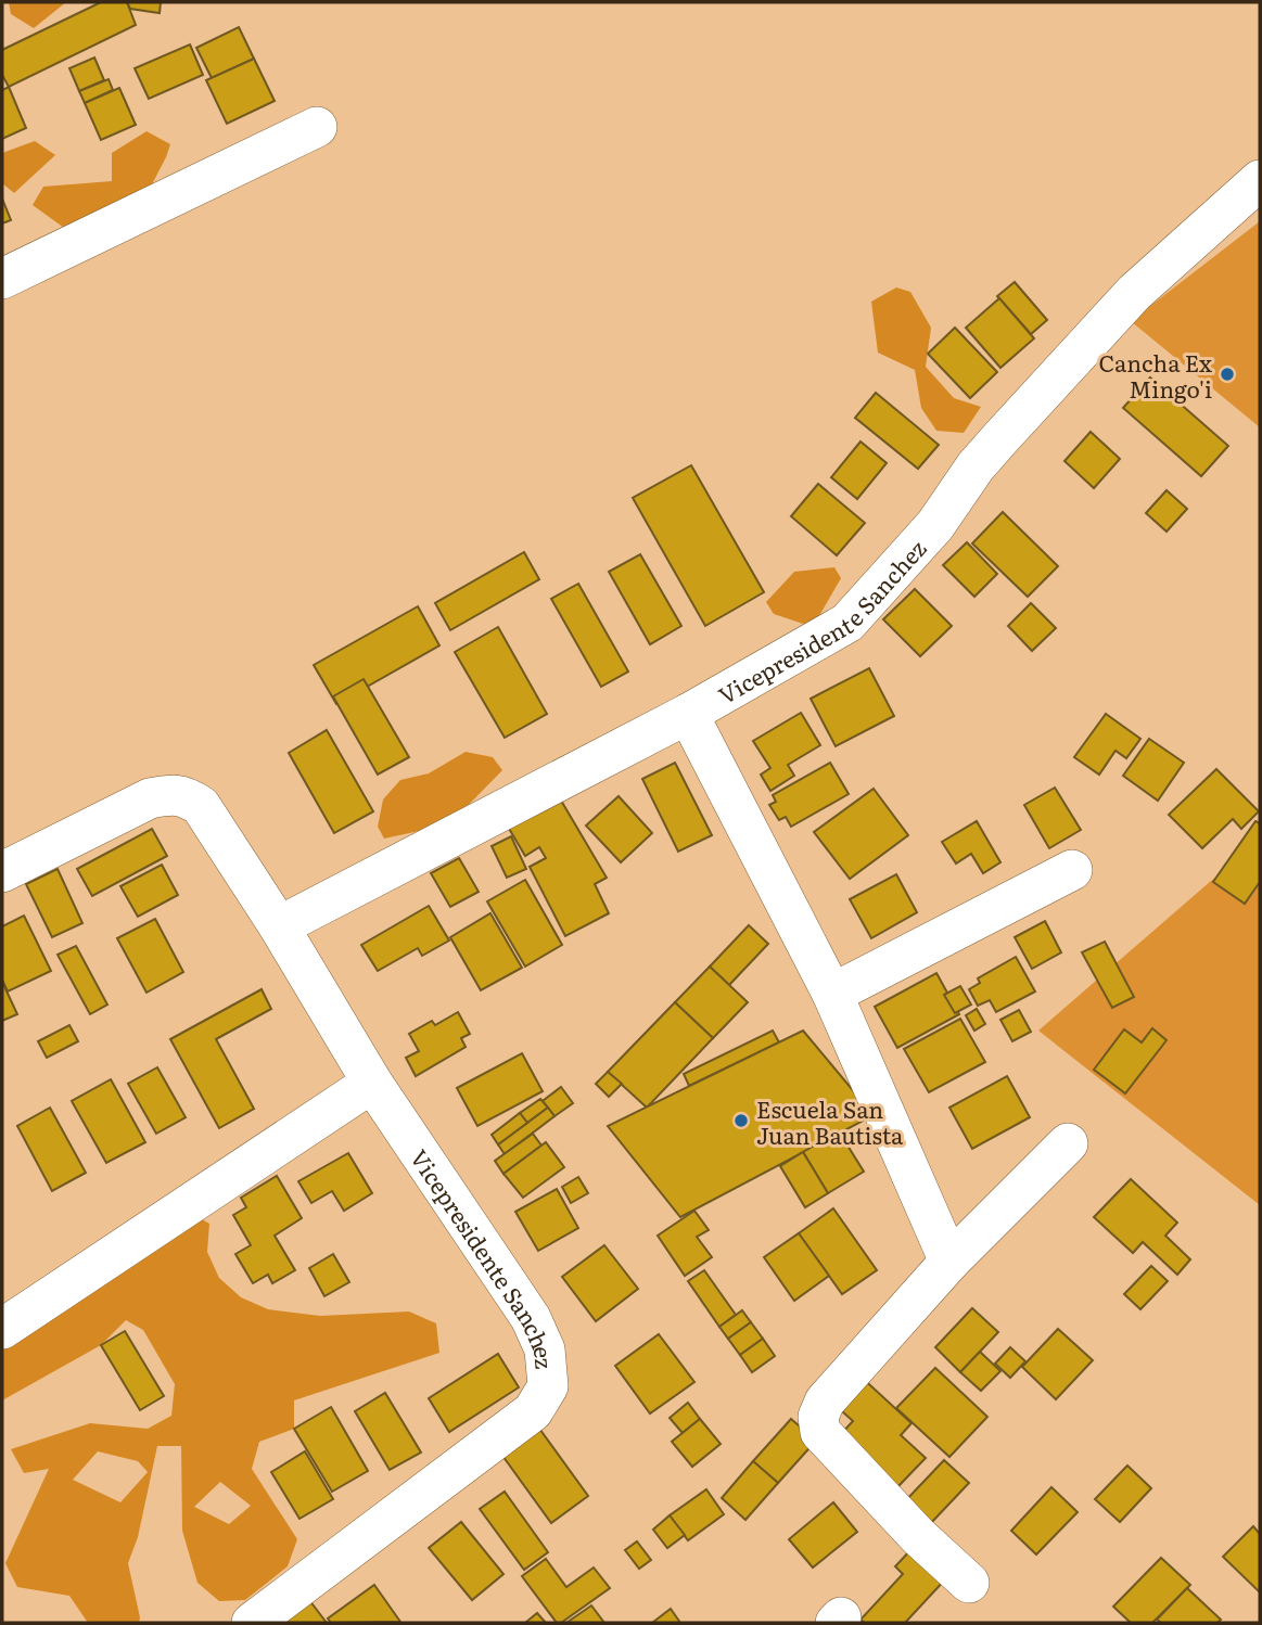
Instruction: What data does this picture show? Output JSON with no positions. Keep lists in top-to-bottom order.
{
  "streets": {
    "street": ["Vicepresidente Sanchez"]
  },
  "places": ["Cancha Ex Mingo'i", "Escuela San Juan Bautista"]
}
